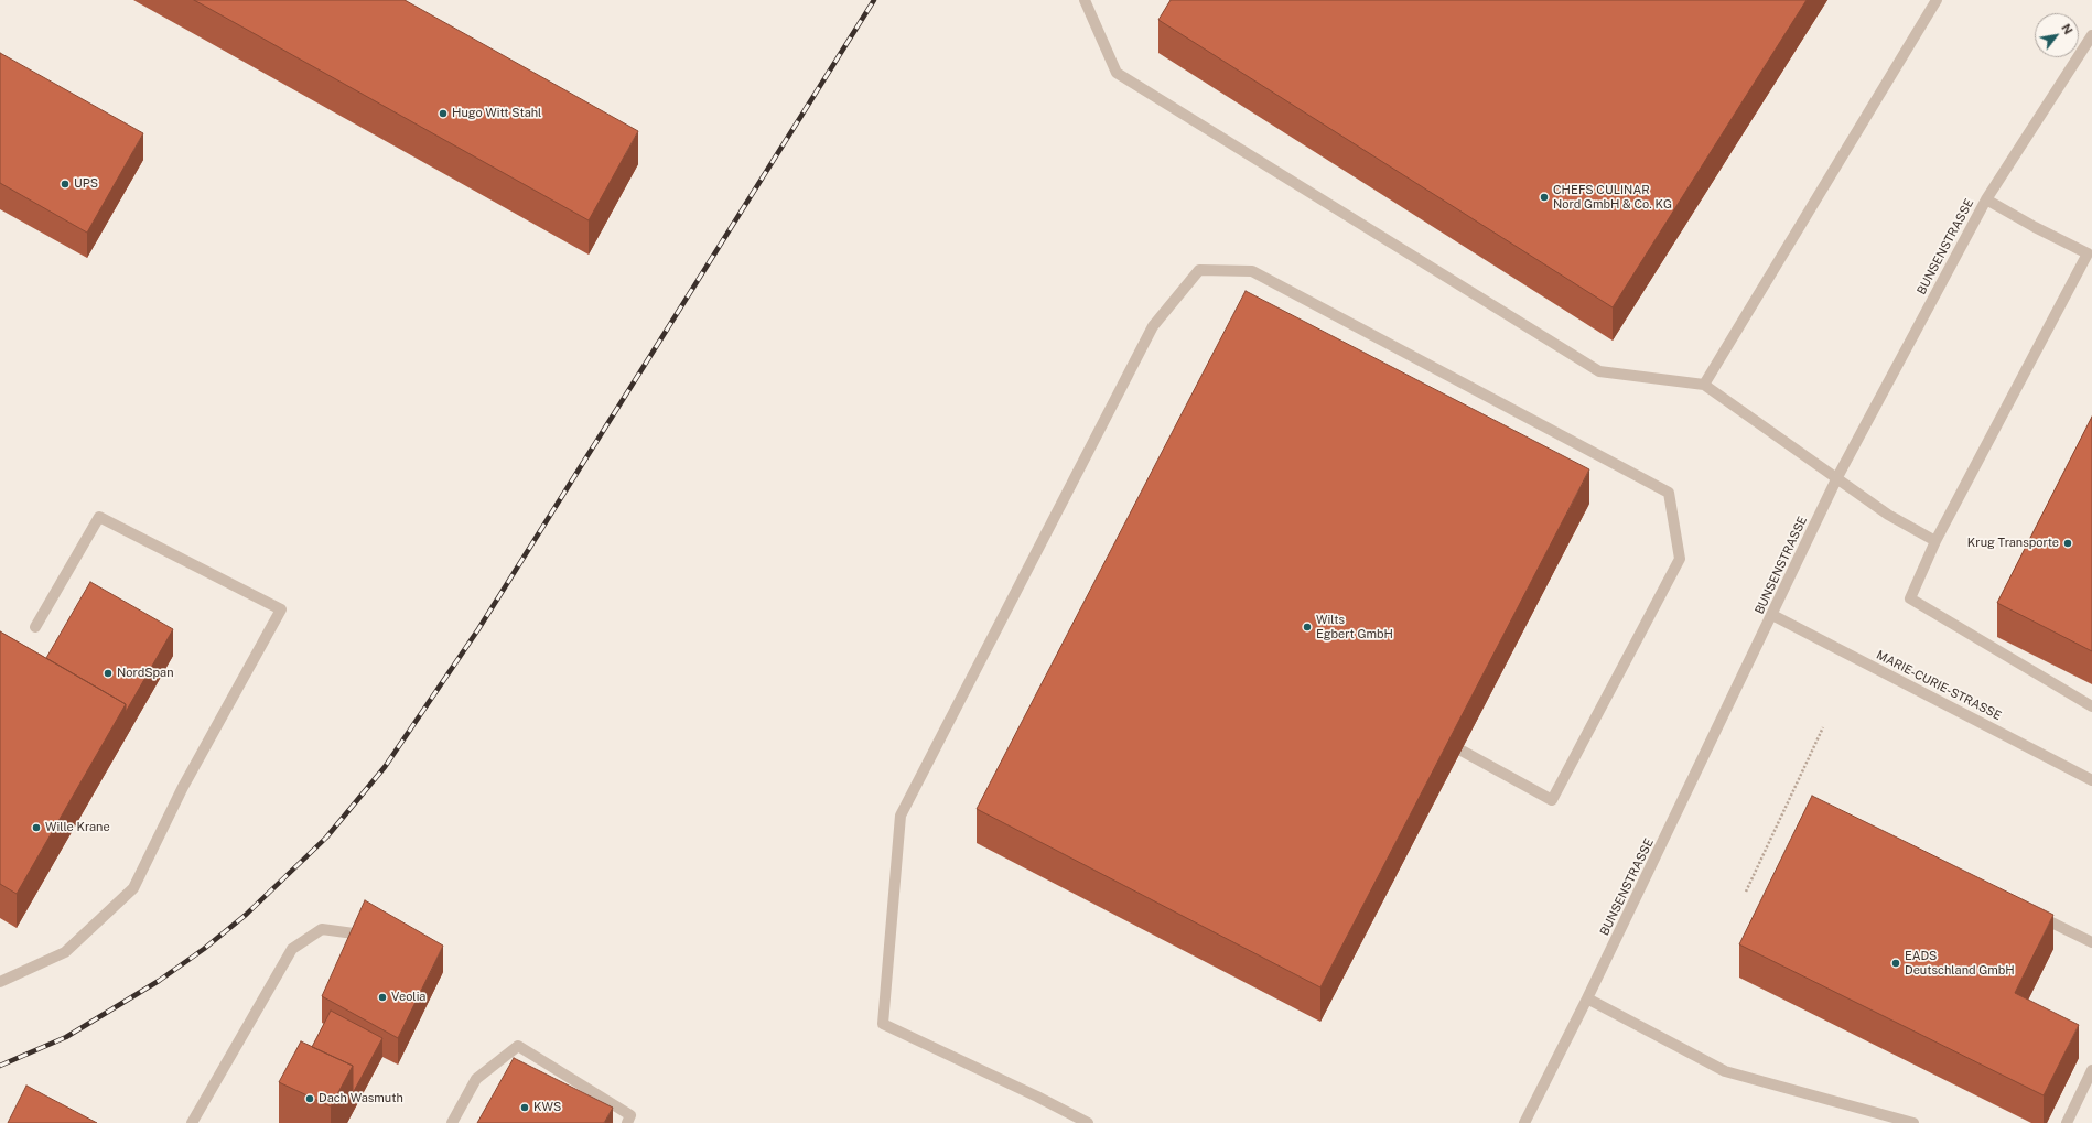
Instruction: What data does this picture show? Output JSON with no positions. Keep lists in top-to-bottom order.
{
  "streets": {
    "street": ["BUNSENSTRASSE", "MARIE-CURIE-STRASSE"]
  },
  "crossings": [
    ["BUNSENSTRASSE", "MARIE-CURIE-STRASSE"]
  ],
  "places": [
    "Hugo Witt Stahl",
    "UPS",
    "CHEFS CULINAR Nord GmbH & Co. KG",
    "Krug Transporte",
    "Wilts Egbert GmbH",
    "NordSpan",
    "Wille Krane",
    "EADS Deutschland GmbH",
    "Veolia",
    "Dach Wasmuth",
    "KWS"
  ],
  "north": "top right"
}
